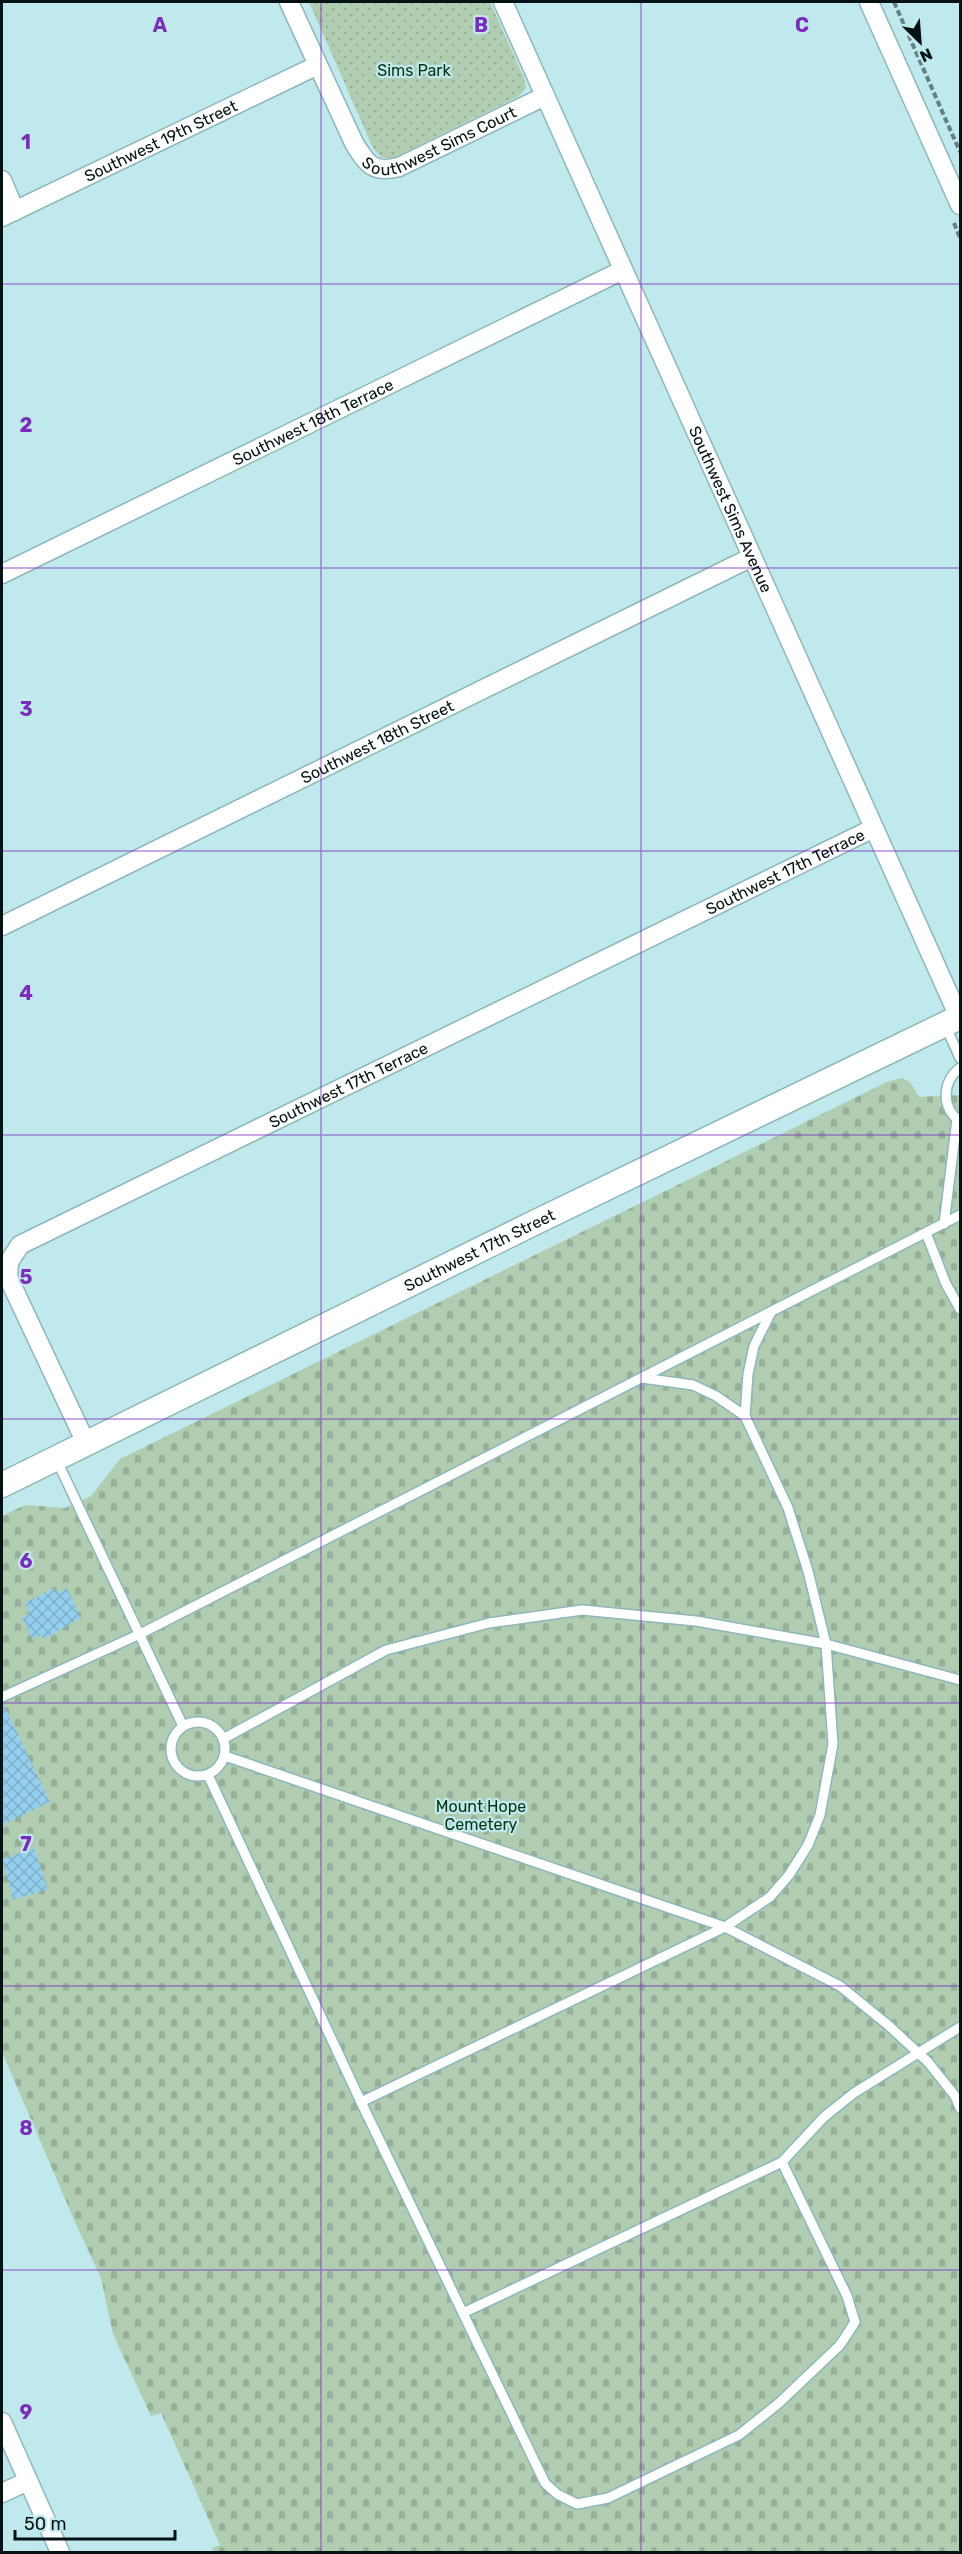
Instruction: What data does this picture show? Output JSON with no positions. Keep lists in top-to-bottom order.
{
  "streets": {
    "main road": ["Southwest 17th Street"],
    "street": [
      "Southwest Sims Court",
      "Southwest 19th Street",
      "Southwest 18th Terrace",
      "Southwest Sims Avenue",
      "Southwest 18th Street",
      "Southwest 17th Terrace"
    ]
  },
  "crossings": [
    ["Southwest Sims Court", "Southwest 19th Street"],
    ["Southwest Sims Court", "Southwest Sims Avenue"],
    ["Southwest 18th Terrace", "Southwest Sims Avenue"],
    ["Southwest Sims Avenue", "Southwest 18th Street"],
    ["Southwest Sims Avenue", "Southwest 17th Terrace"],
    ["Southwest Sims Avenue", "Southwest 17th Street"],
    ["Southwest 17th Terrace", "Southwest 17th Street"]
  ],
  "parks": ["Sims Park", "Mount Hope Cemetery"],
  "scale_bar": "50 m",
  "north": "bottom right",
  "grid": {
    "columns": ["A", "B", "C"],
    "rows": [
      "1",
      "2",
      "3",
      "4",
      "5",
      "6",
      "7",
      "8",
      "9"
    ]
  }
}
